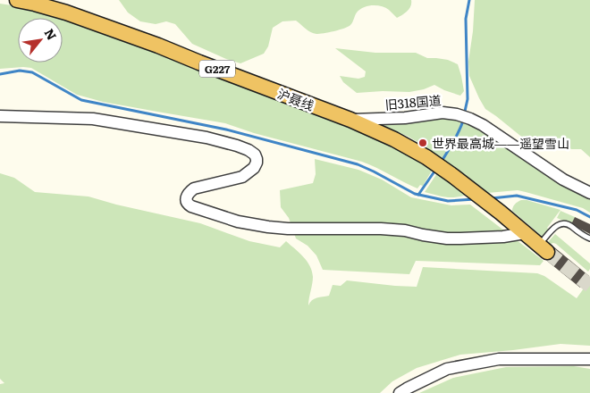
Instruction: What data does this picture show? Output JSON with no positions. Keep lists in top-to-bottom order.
{
  "streets": {
    "highway": ["G227", "沪聂线"],
    "street": ["旧318国道"]
  },
  "crossings": [
    ["沪聂线", "旧318国道"]
  ],
  "places": ["世界最高城——遥望雪山"],
  "north": "top right"
}
